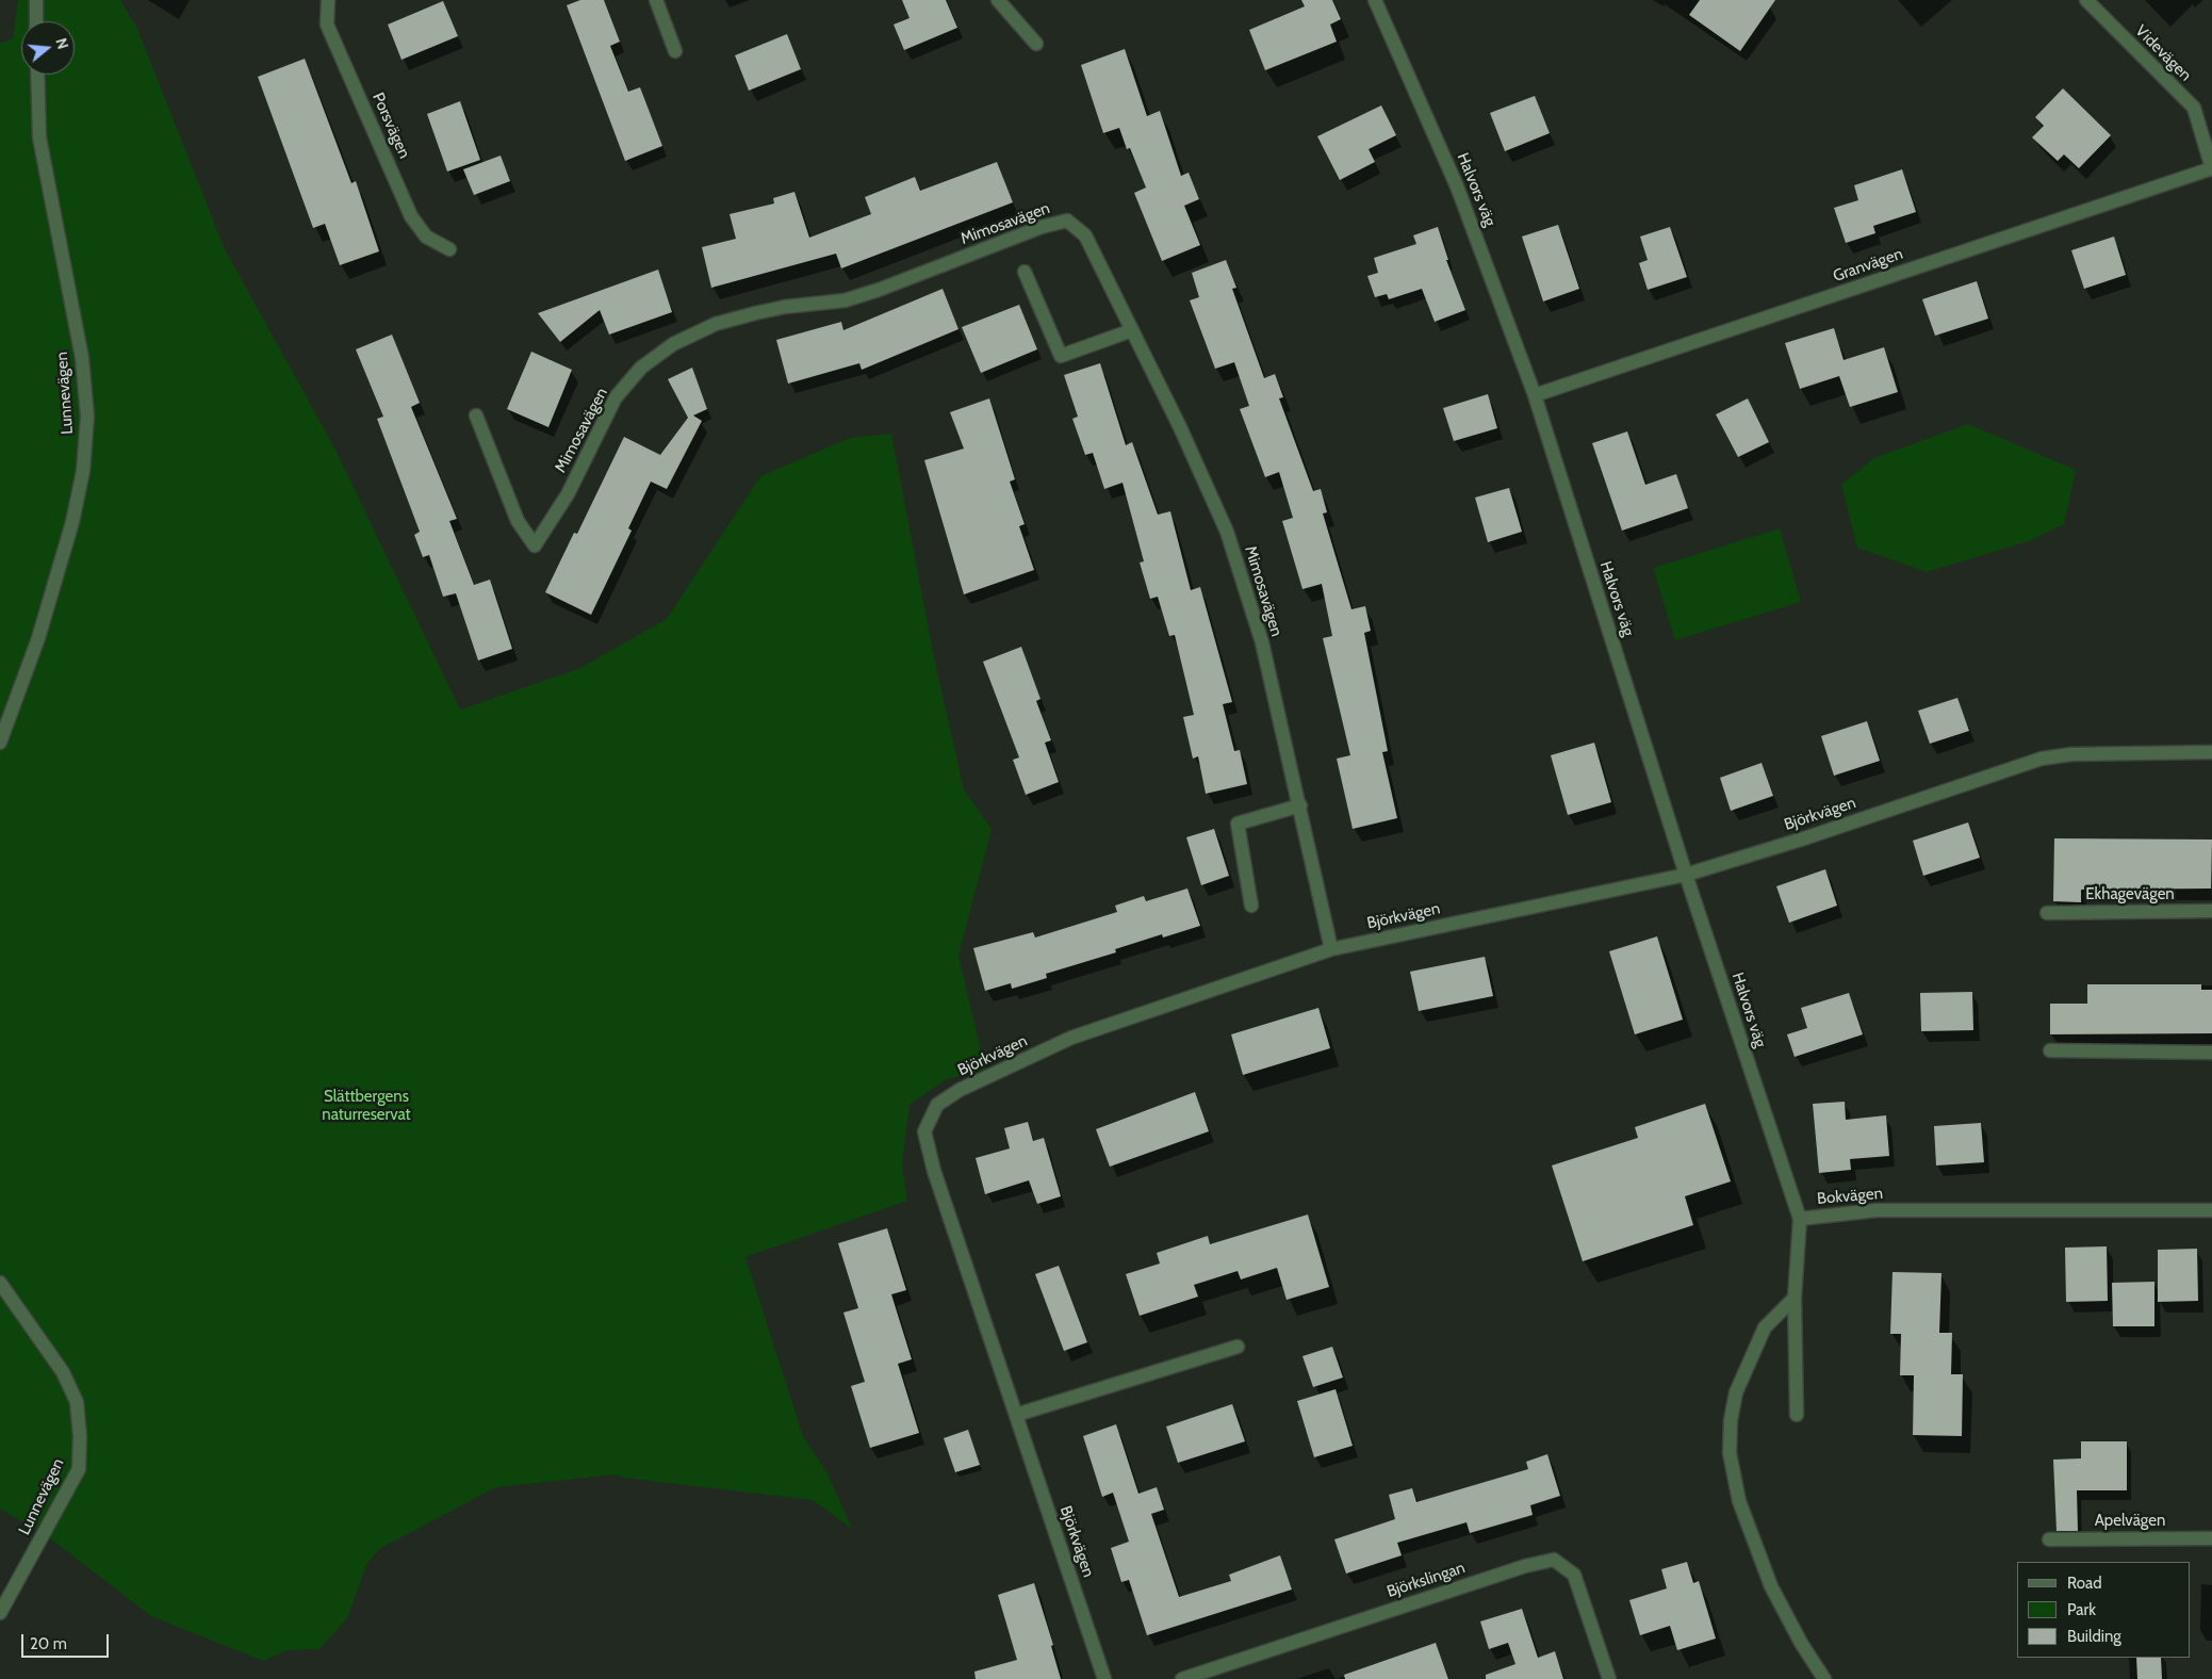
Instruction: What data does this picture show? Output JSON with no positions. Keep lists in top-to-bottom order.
{
  "streets": {
    "street": [
      "Videvägen",
      "Porsvägen",
      "Halvors väg",
      "Mimosavägen",
      "Granvägen",
      "Lunnevägen",
      "Björkvägen",
      "Ekhagevägen",
      "Bokvägen",
      "Apelvägen",
      "Björkslingan"
    ]
  },
  "crossings": [
    ["Videvägen", "Granvägen"],
    ["Halvors väg", "Granvägen"],
    ["Halvors väg", "Björkvägen"],
    ["Halvors väg", "Bokvägen"],
    ["Mimosavägen", "Björkvägen"]
  ],
  "parks": ["Slättbergens naturreservat"],
  "legend": ["Road", "Park", "Building"],
  "scale_bar": "20 m",
  "north": "right"
}
